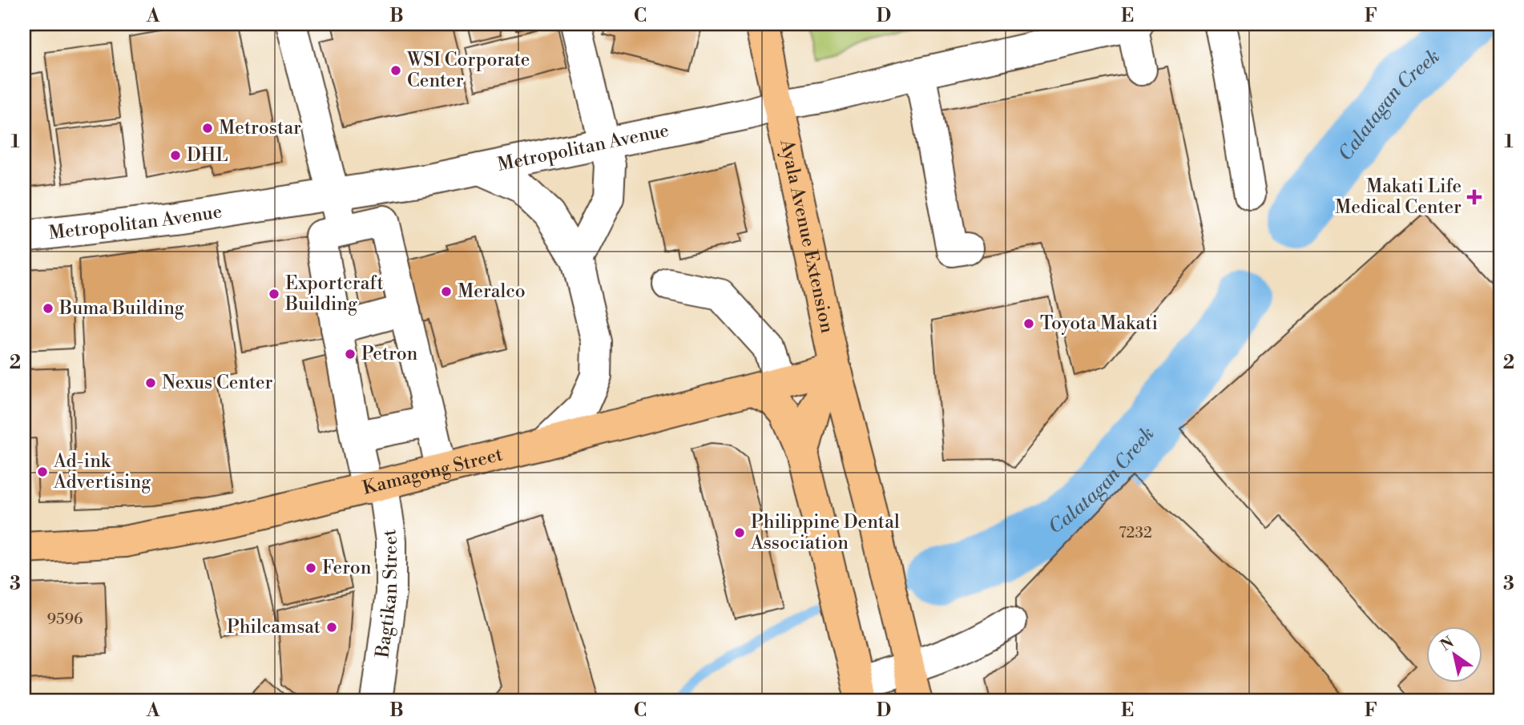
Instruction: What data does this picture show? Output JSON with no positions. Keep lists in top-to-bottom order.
{
  "streets": {
    "main road": ["Ayala Avenue Extension", "Kamagong Street"],
    "street": ["Metropolitan Avenue", "Bagtikan Street"]
  },
  "crossings": [
    ["Metropolitan Avenue", "Ayala Avenue Extension"],
    ["Ayala Avenue Extension", "Kamagong Street"],
    ["Kamagong Street", "Bagtikan Street"]
  ],
  "water": ["Calatagan Creek"],
  "places": {
    "other": [
      "WSI Corporate Center",
      "Metrostar",
      "DHL",
      "Meralco",
      "Exportcraft Building",
      "Buma Building",
      "Toyota Makati",
      "Petron",
      "Nexus Center",
      "Ad-ink Advertising",
      "Philippine Dental Association",
      "Feron",
      "Philcamsat"
    ],
    "health": ["Makati Life Medical Center"]
  },
  "house_numbers": ["7232", "9596"],
  "north": "top left",
  "grid": {
    "columns": [
      "A",
      "B",
      "C",
      "D",
      "E",
      "F"
    ],
    "rows": ["1", "2", "3"]
  }
}
